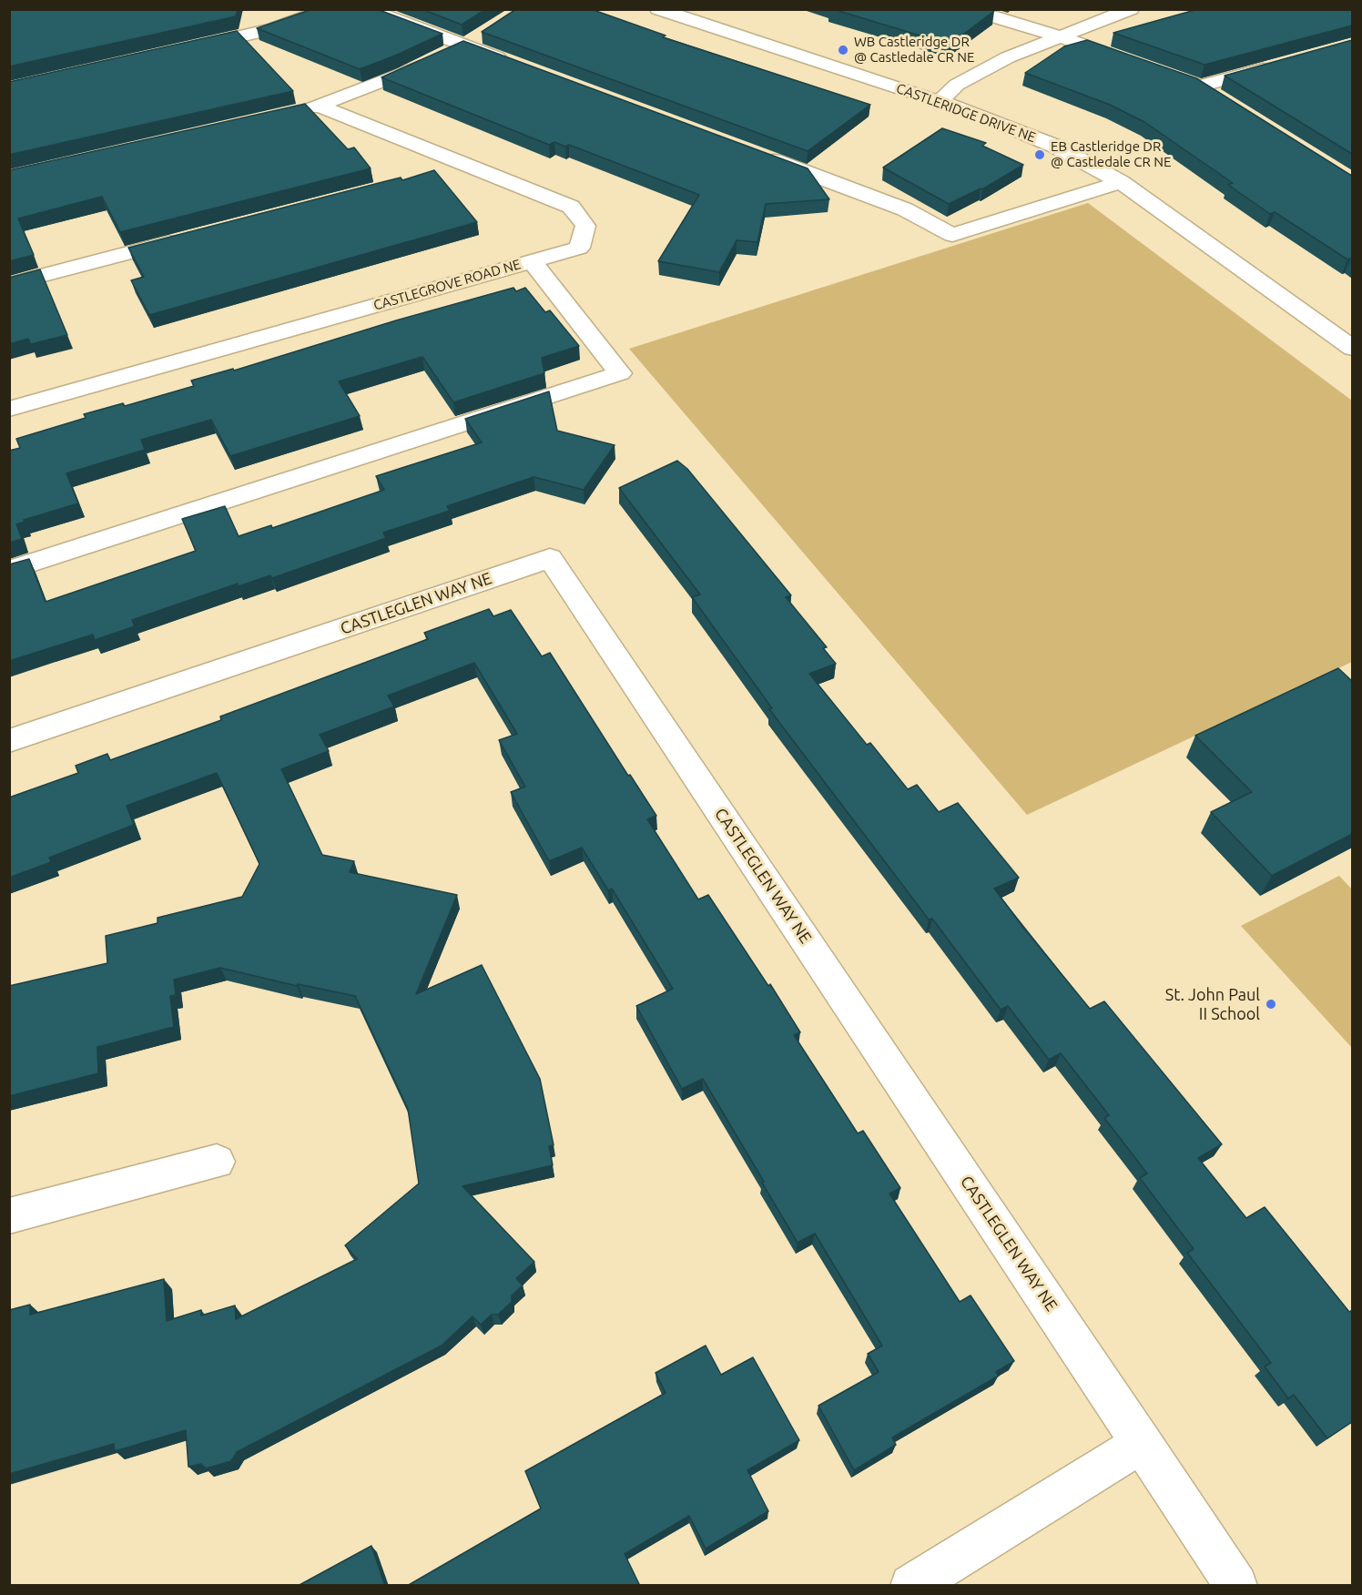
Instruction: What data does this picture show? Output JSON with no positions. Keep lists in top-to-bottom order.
{
  "streets": {
    "street": ["CASTLERIDGE DRIVE NE", "CASTLEGROVE ROAD NE", "CASTLEGLEN WAY NE"]
  },
  "places": ["WB Castleridge DR @ Castledale CR NE", "EB Castleridge DR @ Castledale CR NE", "St. John Paul II School"]
}
